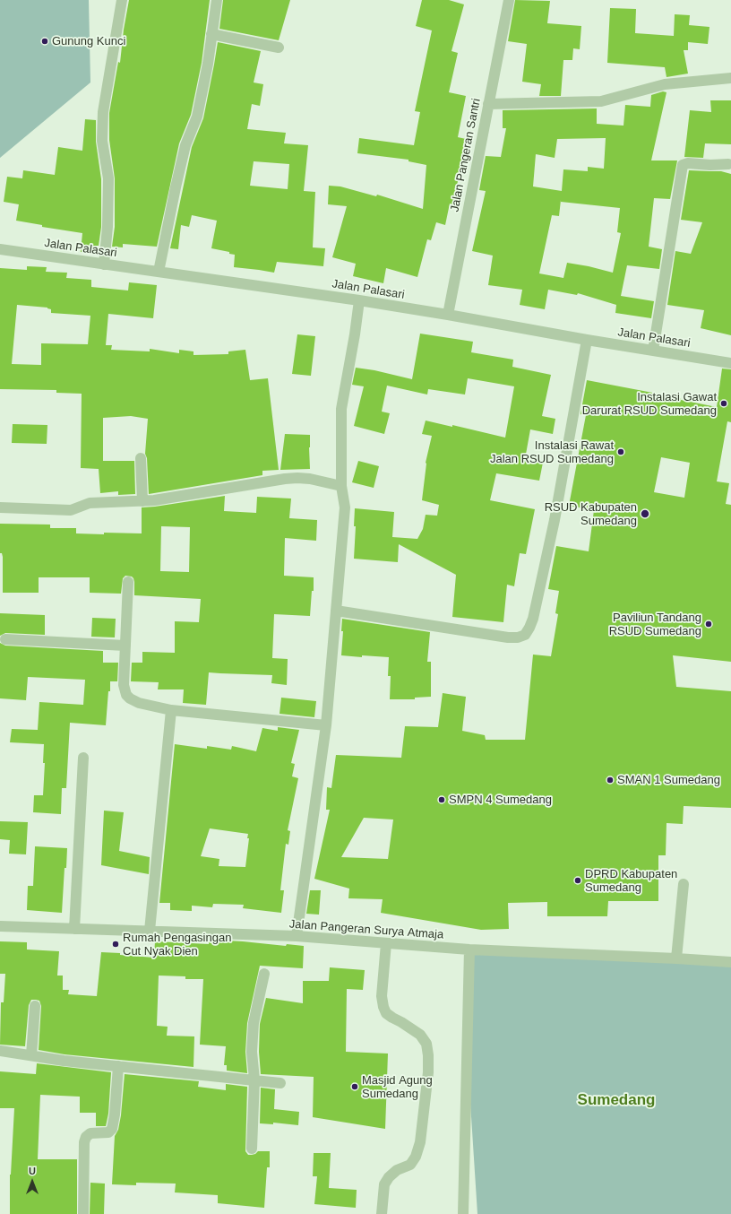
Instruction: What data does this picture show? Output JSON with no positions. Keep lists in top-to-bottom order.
{
  "streets": {
    "street": ["Jalan Pangeran Santri", "Jalan Palasari", "Jalan Pangeran Surya Atmaja"]
  },
  "crossings": [
    ["Jalan Pangeran Santri", "Jalan Palasari"]
  ],
  "districts": ["Sumedang"],
  "places": [
    "Gunung Kunci",
    "Instalasi Gawat Darurat RSUD Sumedang",
    "Instalasi Rawat Jalan RSUD Sumedang",
    "RSUD Kabupaten Sumedang",
    "Paviliun Tandang RSUD Sumedang",
    "SMAN 1 Sumedang",
    "SMPN 4 Sumedang",
    "DPRD Kabupaten Sumedang",
    "Rumah Pengasingan Cut Nyak Dien",
    "Masjid Agung Sumedang"
  ],
  "north": "top"
}
